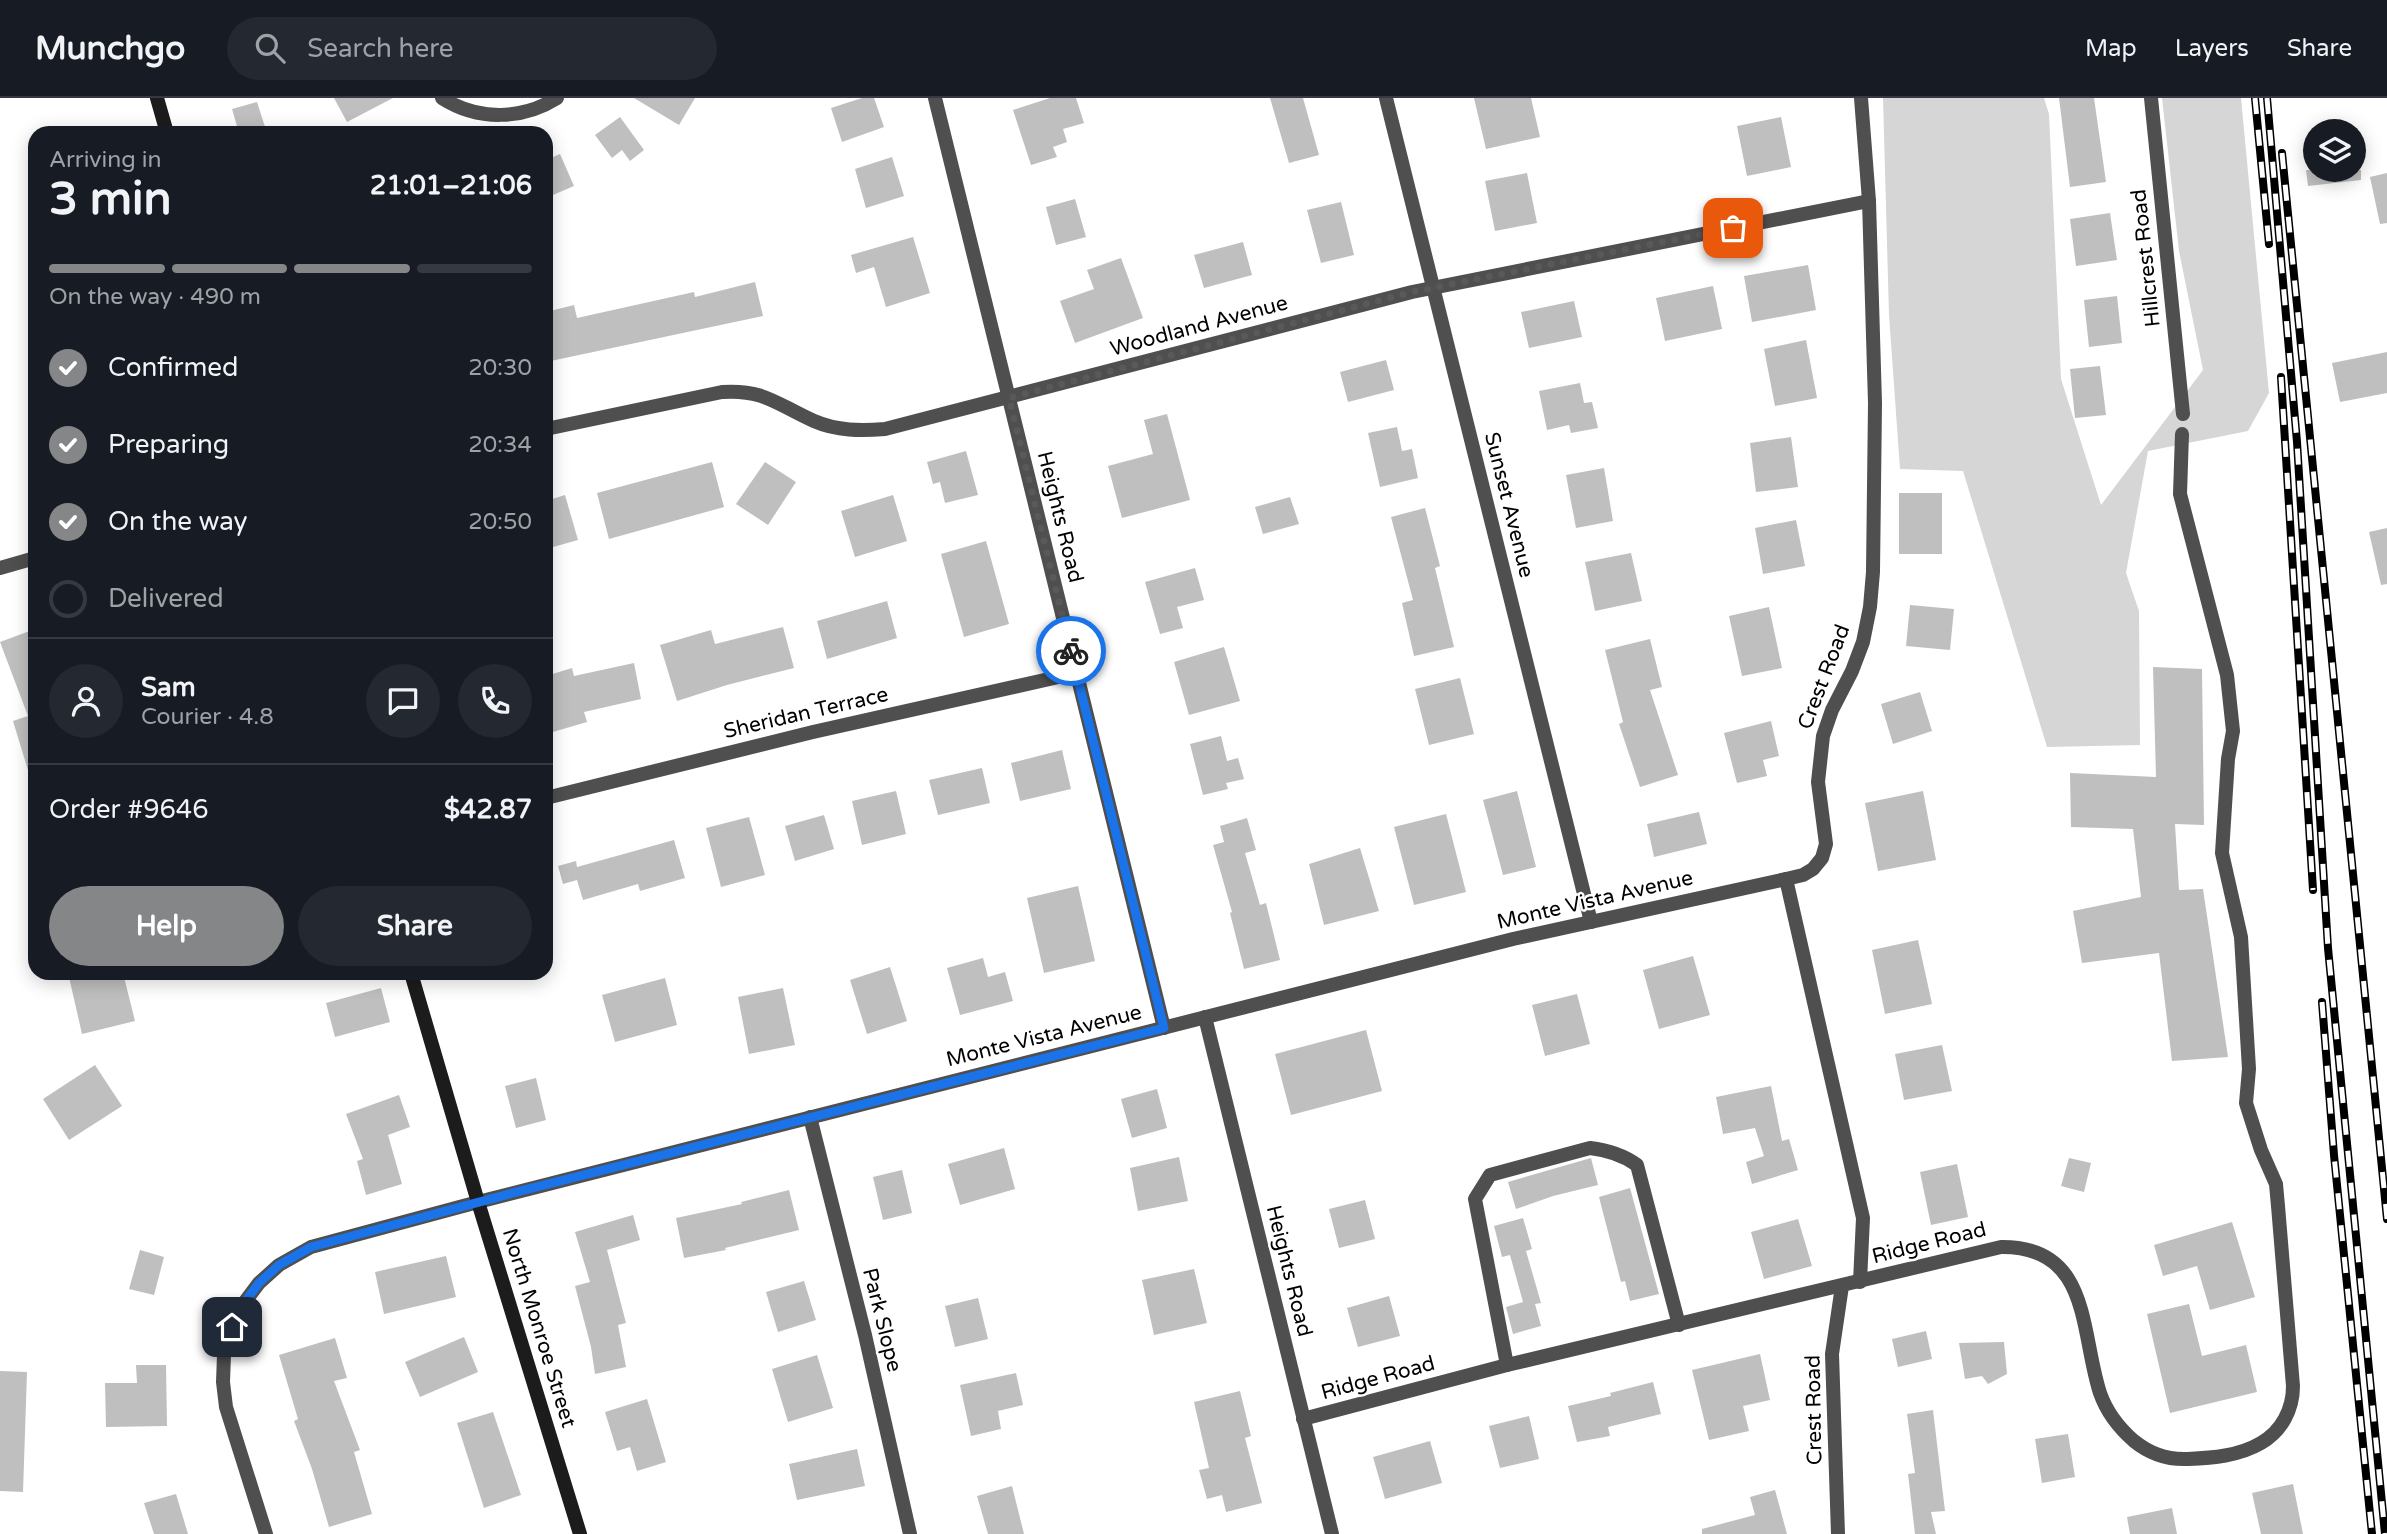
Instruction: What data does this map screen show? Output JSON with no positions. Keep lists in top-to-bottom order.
{
  "streets": {
    "main road": ["North Monroe Street"],
    "street": [
      "Hillcrest Road",
      "Woodland Avenue",
      "Sunset Avenue",
      "Heights Road",
      "Crest Road",
      "Sheridan Terrace",
      "Monte Vista Avenue",
      "Ridge Road",
      "Park Slope"
    ]
  },
  "crossings": [
    ["Woodland Avenue", "Sunset Avenue"],
    ["Woodland Avenue", "Heights Road"],
    ["Woodland Avenue", "Crest Road"],
    ["Sunset Avenue", "Monte Vista Avenue"],
    ["Heights Road", "Sheridan Terrace"],
    ["Heights Road", "Monte Vista Avenue"],
    ["Heights Road", "Ridge Road"],
    ["Crest Road", "Monte Vista Avenue"],
    ["Crest Road", "Ridge Road"],
    ["Monte Vista Avenue", "Park Slope"],
    ["Monte Vista Avenue", "North Monroe Street"]
  ],
  "page": {
    "header": "Munchgo",
    "search": "Search here",
    "nav": ["Map", "Layers", "Share"],
    "heading": ["3 min", "Arriving in", "21:01–21:06"],
    "panel": [
      "Sam",
      "Courier · 4.8",
      "Order #9646",
      "$42.87"
    ],
    "bar": "On the way · 490 m",
    "list": [
      ["Confirmed", "20:30"],
      ["Preparing", "20:34"],
      ["On the way", "20:50"],
      "Delivered"
    ],
    "buttons": ["Help", "Share"]
  }
}
